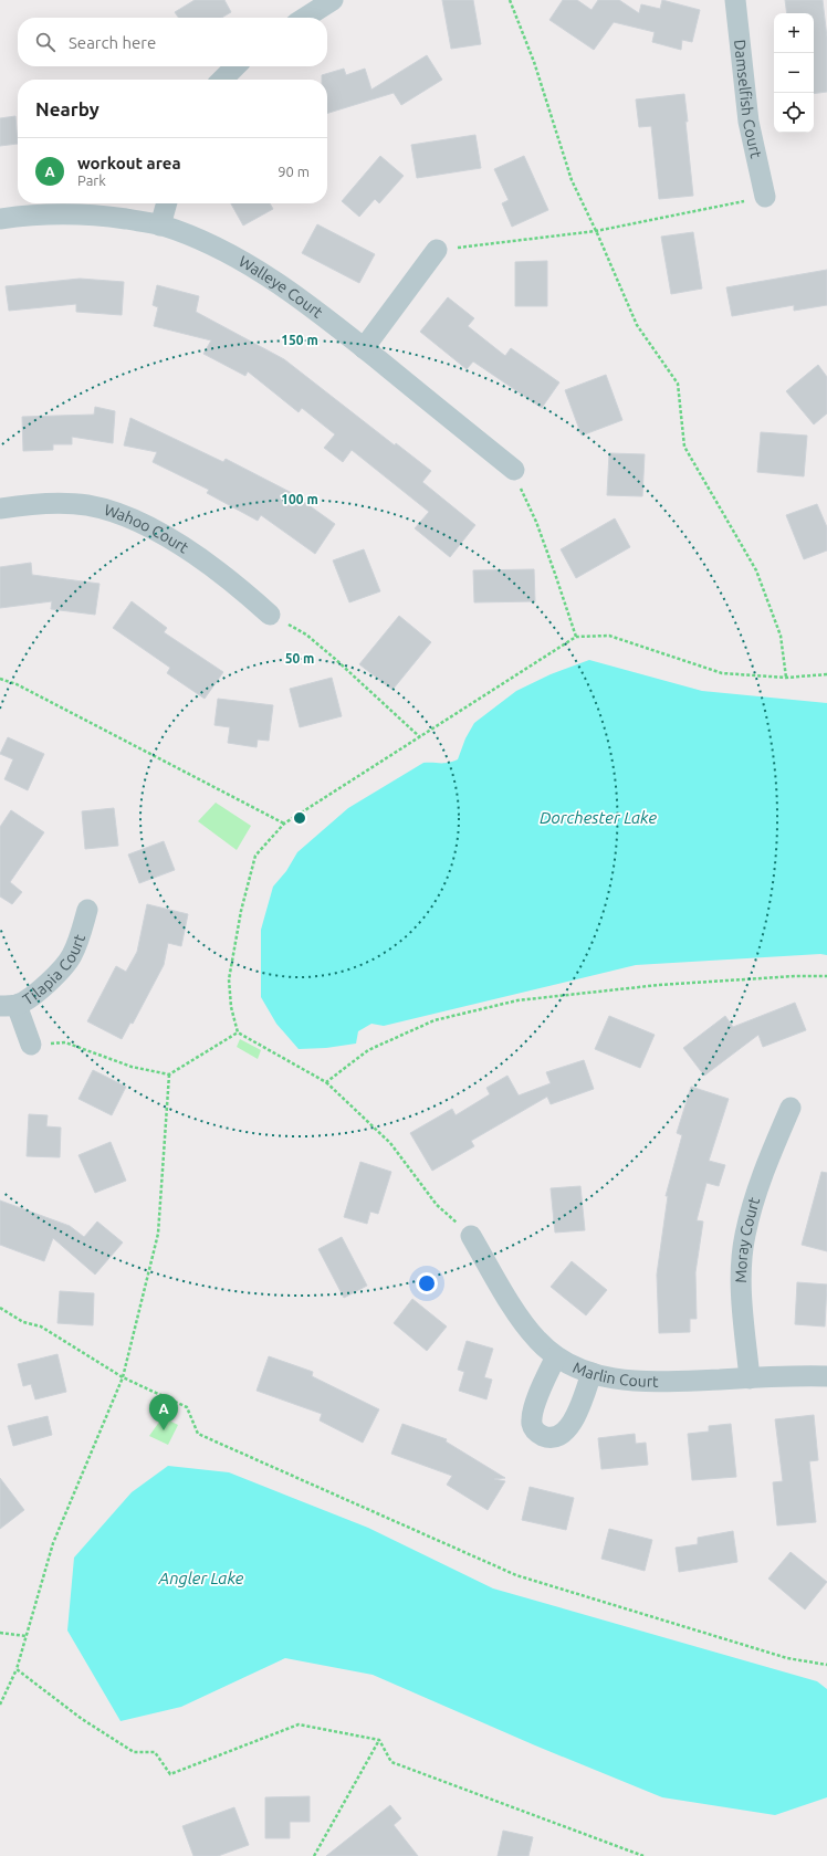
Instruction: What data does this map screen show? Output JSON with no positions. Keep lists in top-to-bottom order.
{
  "streets": {
    "street": [
      "Damselfish Court",
      "Walleye Court",
      "Wahoo Court",
      "Tilapia Court",
      "Moray Court",
      "Marlin Court"
    ]
  },
  "crossings": [
    ["Moray Court", "Marlin Court"]
  ],
  "water": ["Dorchester Lake", "Angler Lake"],
  "page": {
    "map_buttons": ["+", "−"],
    "search": "Search here",
    "heading": "Nearby",
    "list": [
      {
        "mark": "A",
        "name": "workout area",
        "note": "Park",
        "value": "90 m"
      }
    ],
    "pins": "A"
  },
  "rings": ["150 m", "100 m", "50 m"]
}
